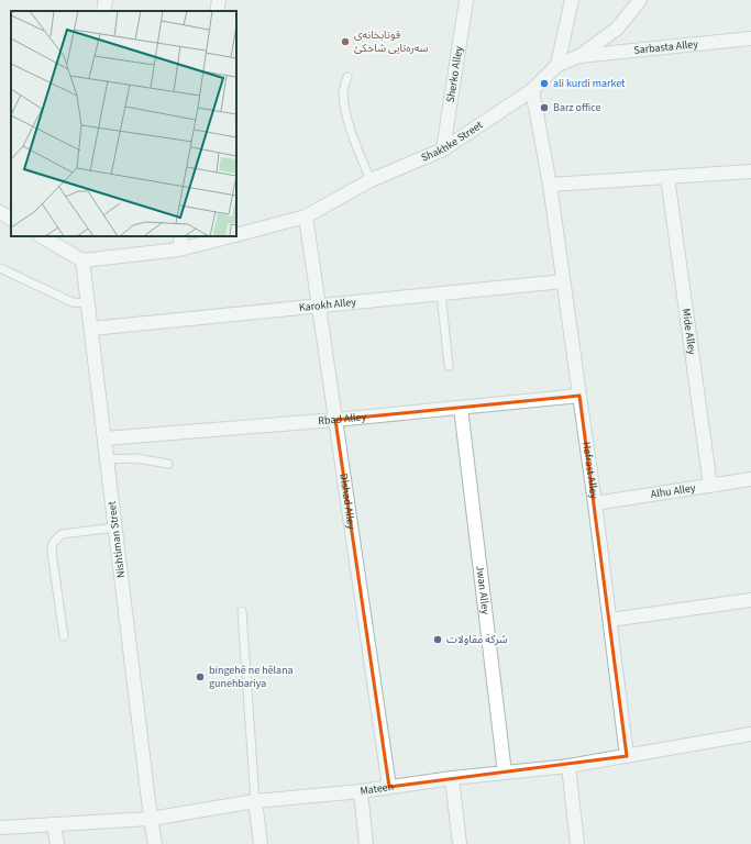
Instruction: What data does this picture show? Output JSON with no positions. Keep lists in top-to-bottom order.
{
  "streets": {
    "street": [
      "Sarbasta Alley",
      "Sherko Alley",
      "Shakhke Street",
      "Karokh Alley",
      "Mide Alley",
      "Rbad Alley",
      "Hafrast Alley",
      "Alhu Alley",
      "Dlshad Alley",
      "Nishtiman Street",
      "Jwan Alley",
      "Mateen"
    ]
  },
  "crossings": [
    ["Sarbasta Alley", "Shakhke Street"],
    ["Sherko Alley", "Shakhke Street"],
    ["Shakhke Street", "Hafrast Alley"],
    ["Shakhke Street", "Dlshad Alley"],
    ["Shakhke Street", "Nishtiman Street"],
    ["Karokh Alley", "Hafrast Alley"],
    ["Karokh Alley", "Dlshad Alley"],
    ["Karokh Alley", "Nishtiman Street"],
    ["Mide Alley", "Alhu Alley"],
    ["Rbad Alley", "Hafrast Alley"],
    ["Rbad Alley", "Dlshad Alley"],
    ["Rbad Alley", "Nishtiman Street"],
    ["Rbad Alley", "Jwan Alley"],
    ["Hafrast Alley", "Alhu Alley"],
    ["Hafrast Alley", "Mateen"],
    ["Dlshad Alley", "Mateen"],
    ["Nishtiman Street", "Mateen"],
    ["Jwan Alley", "Mateen"]
  ],
  "places": [
    "قوتابخانەی سەرەتایی شاخکێ",
    "ali kurdi market",
    "Barz office",
    "شركة مقاولات",
    "bingehê ne hêlana gunehbariya"
  ]
}
